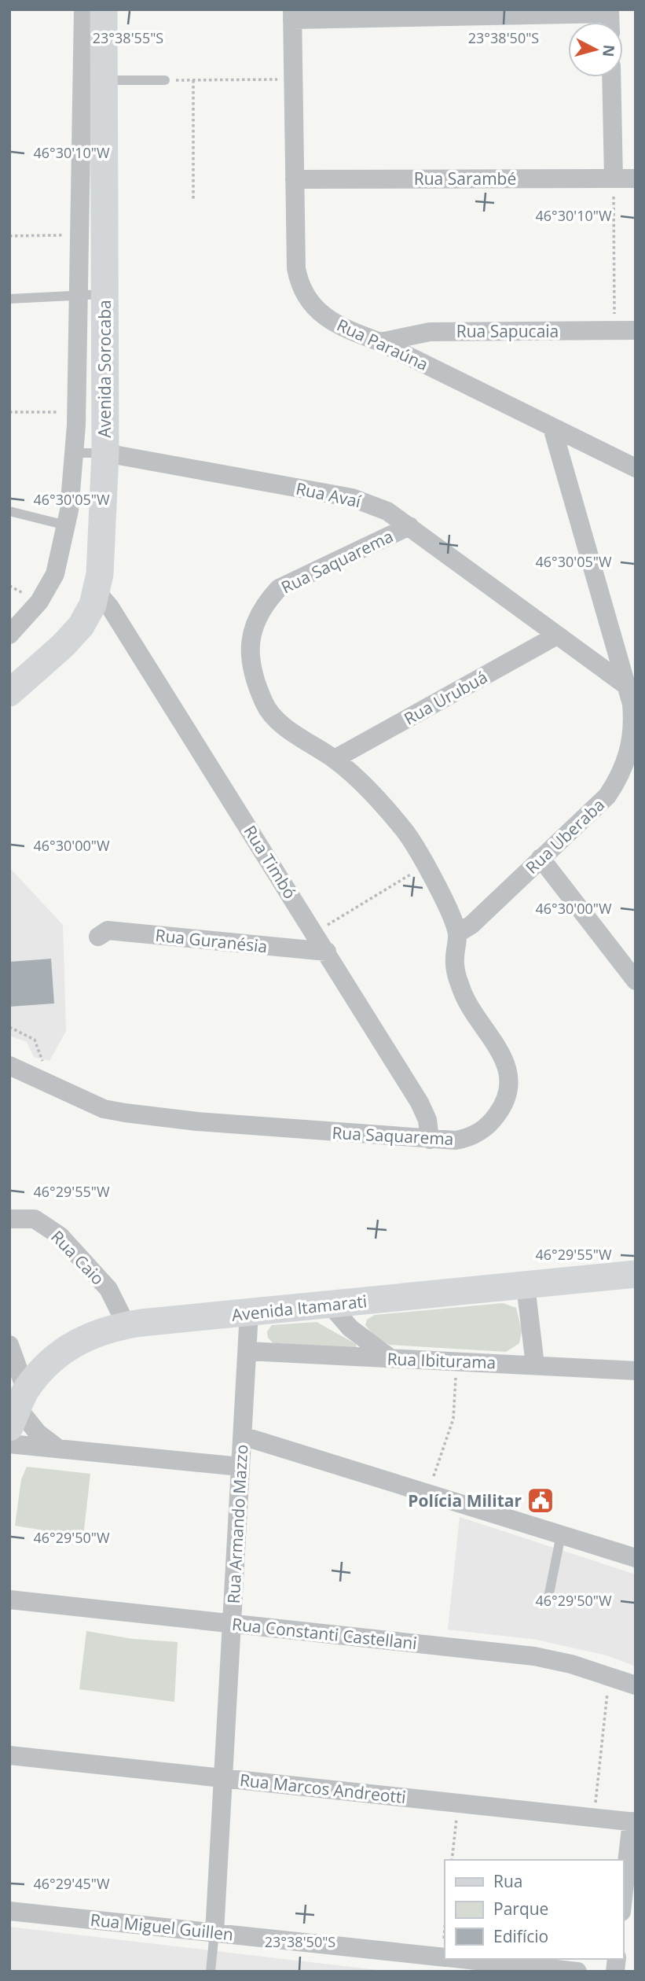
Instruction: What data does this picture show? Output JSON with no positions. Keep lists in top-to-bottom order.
{
  "streets": {
    "street": [
      "Rua Sarambé",
      "Rua Sapucaia",
      "Rua Paraúna",
      "Avenida Sorocaba",
      "Rua Avaí",
      "Rua Saquarema",
      "Rua Urubuá",
      "Rua Uberaba",
      "Rua Timbó",
      "Rua Guranésia",
      "Rua Caio",
      "Avenida Itamarati",
      "Rua Ibiturama",
      "Rua Armando Mazzo",
      "Rua Constanti Castellani",
      "Rua Marcos Andreotti",
      "Rua Miguel Guillen"
    ]
  },
  "crossings": [
    ["Rua Sarambé", "Rua Paraúna"],
    ["Rua Sapucaia", "Rua Paraúna"],
    ["Rua Paraúna", "Rua Uberaba"],
    ["Avenida Sorocaba", "Rua Avaí"],
    ["Avenida Sorocaba", "Rua Timbó"],
    ["Rua Avaí", "Rua Saquarema"],
    ["Rua Avaí", "Rua Urubuá"],
    ["Rua Avaí", "Rua Uberaba"],
    ["Rua Saquarema", "Rua Urubuá"],
    ["Rua Saquarema", "Rua Uberaba"],
    ["Rua Saquarema", "Rua Timbó"],
    ["Rua Timbó", "Rua Guranésia"],
    ["Rua Caio", "Avenida Itamarati"],
    ["Avenida Itamarati", "Rua Armando Mazzo"],
    ["Rua Ibiturama", "Rua Armando Mazzo"],
    ["Rua Armando Mazzo", "Rua Constanti Castellani"],
    ["Rua Armando Mazzo", "Rua Marcos Andreotti"],
    ["Rua Armando Mazzo", "Rua Miguel Guillen"]
  ],
  "places": {
    "public building": ["Polícia Militar"]
  },
  "legend": ["Rua", "Parque", "Edifício"],
  "north": "right",
  "coordinates": [
    "23°38'55\"S",
    "23°38'50\"S",
    "46°30'10\"W",
    "46°30'05\"W",
    "46°30'00\"W",
    "46°29'55\"W",
    "46°29'50\"W",
    "46°29'45\"W"
  ]
}
